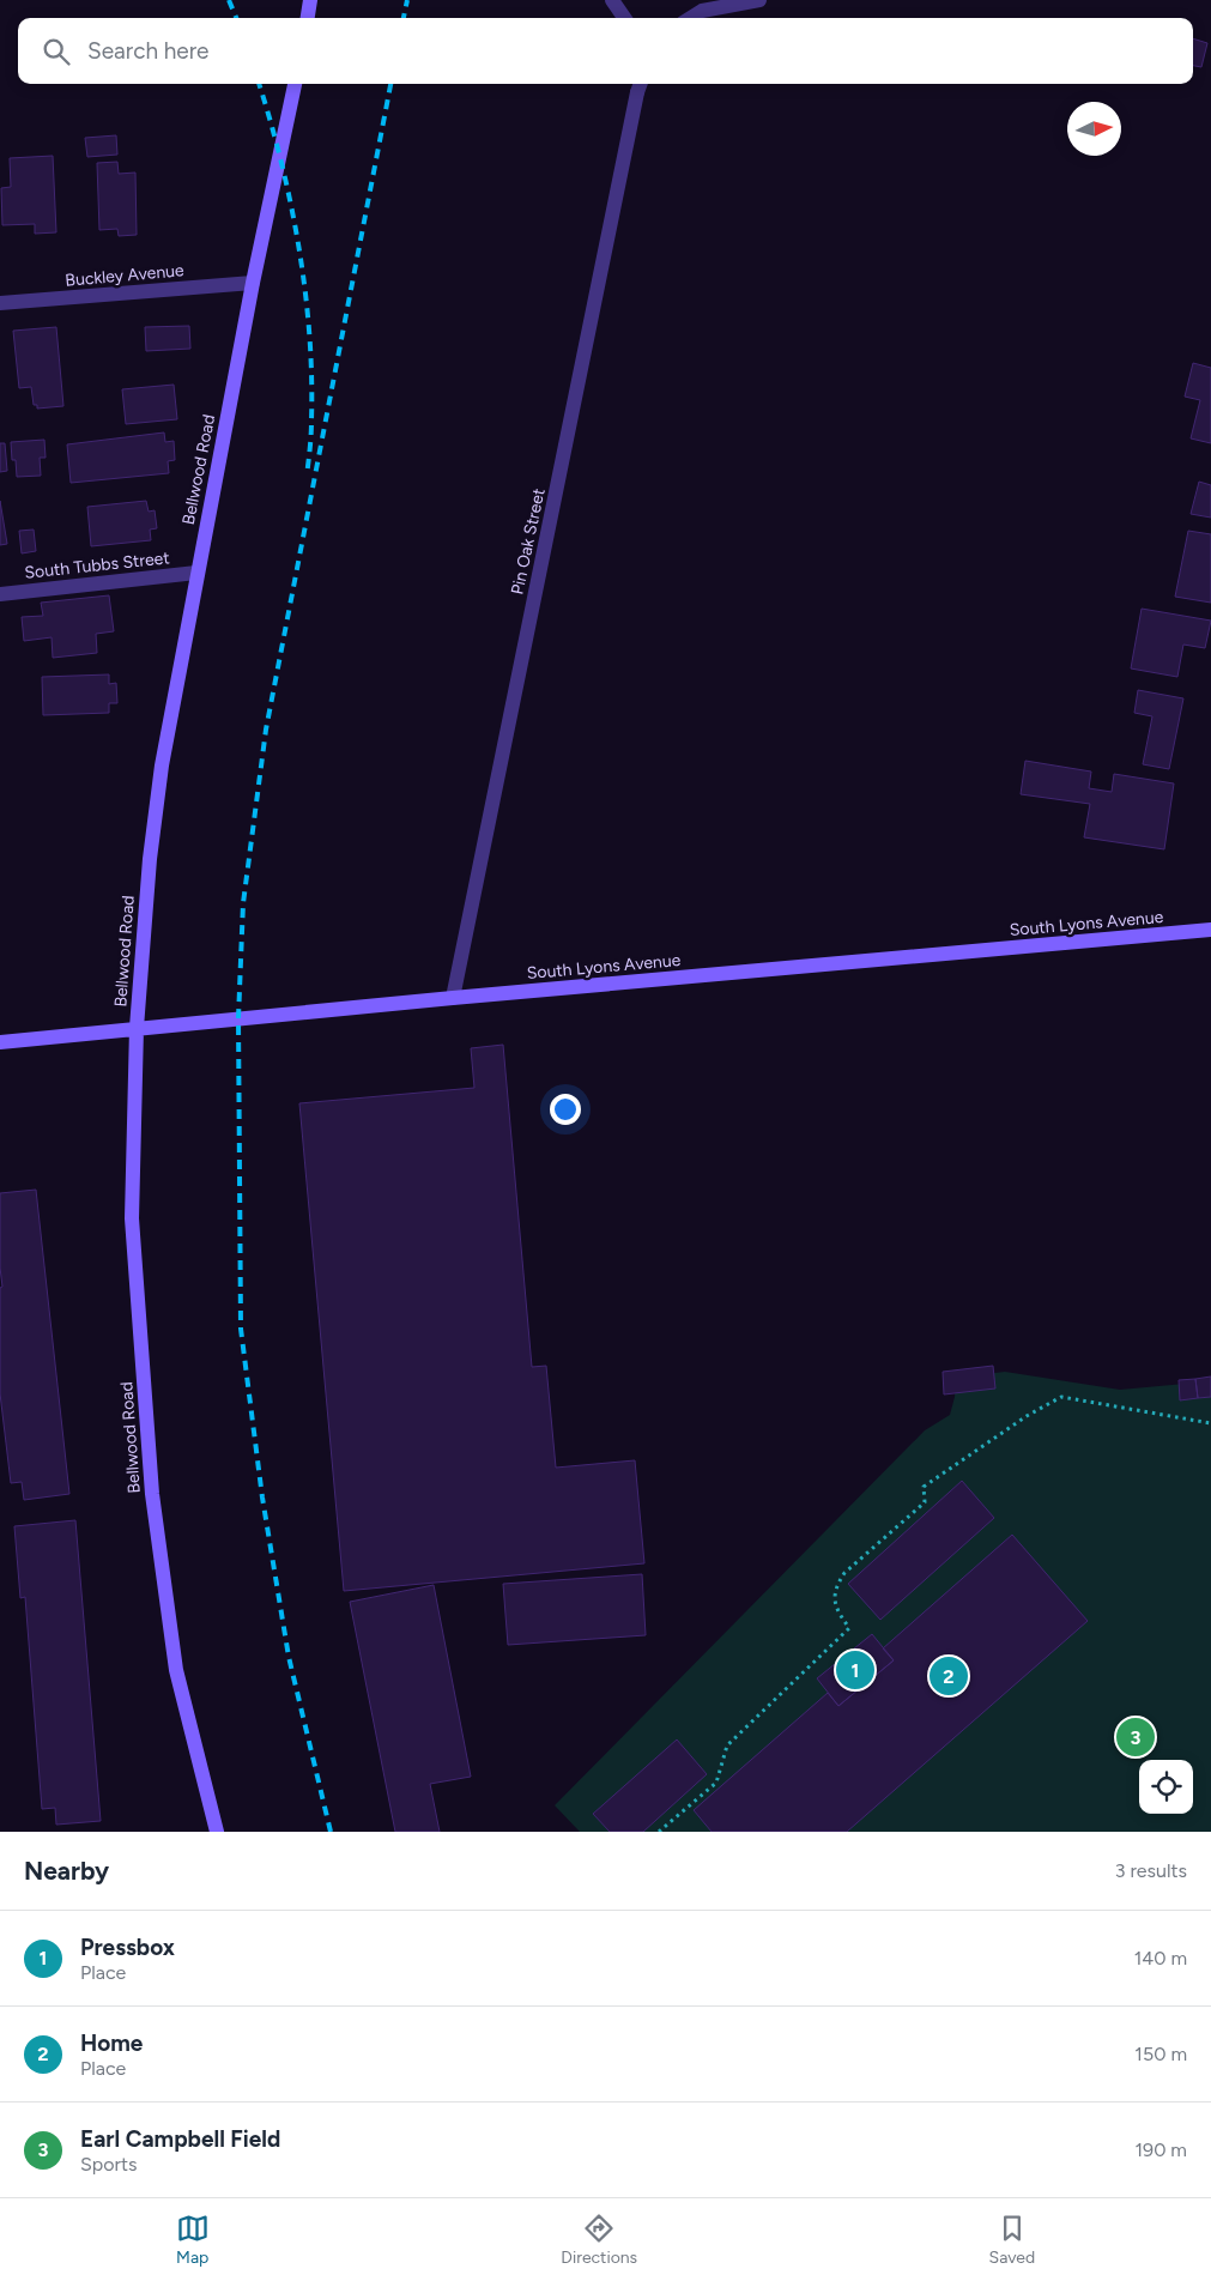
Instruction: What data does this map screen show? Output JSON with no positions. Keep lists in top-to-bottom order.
{
  "streets": {
    "street": [
      "Buckley Avenue",
      "Bellwood Road",
      "Pin Oak Street",
      "South Tubbs Street",
      "South Lyons Avenue"
    ]
  },
  "crossings": [
    ["Buckley Avenue", "Bellwood Road"],
    ["Bellwood Road", "South Tubbs Street"],
    ["Bellwood Road", "South Lyons Avenue"],
    ["Pin Oak Street", "South Lyons Avenue"]
  ],
  "north": "right",
  "page": {
    "search": "Search here",
    "pins": ["1", "2", "3"],
    "heading": ["Nearby", "3 results"],
    "list": [
      {
        "mark": "1",
        "name": "Pressbox",
        "note": "Place",
        "value": "140 m"
      },
      {
        "mark": "2",
        "name": "Home",
        "note": "Place",
        "value": "150 m"
      },
      {
        "mark": "3",
        "name": "Earl Campbell Field",
        "note": "Sports",
        "value": "190 m"
      }
    ],
    "nav": ["Map", "Directions", "Saved"]
  }
}
